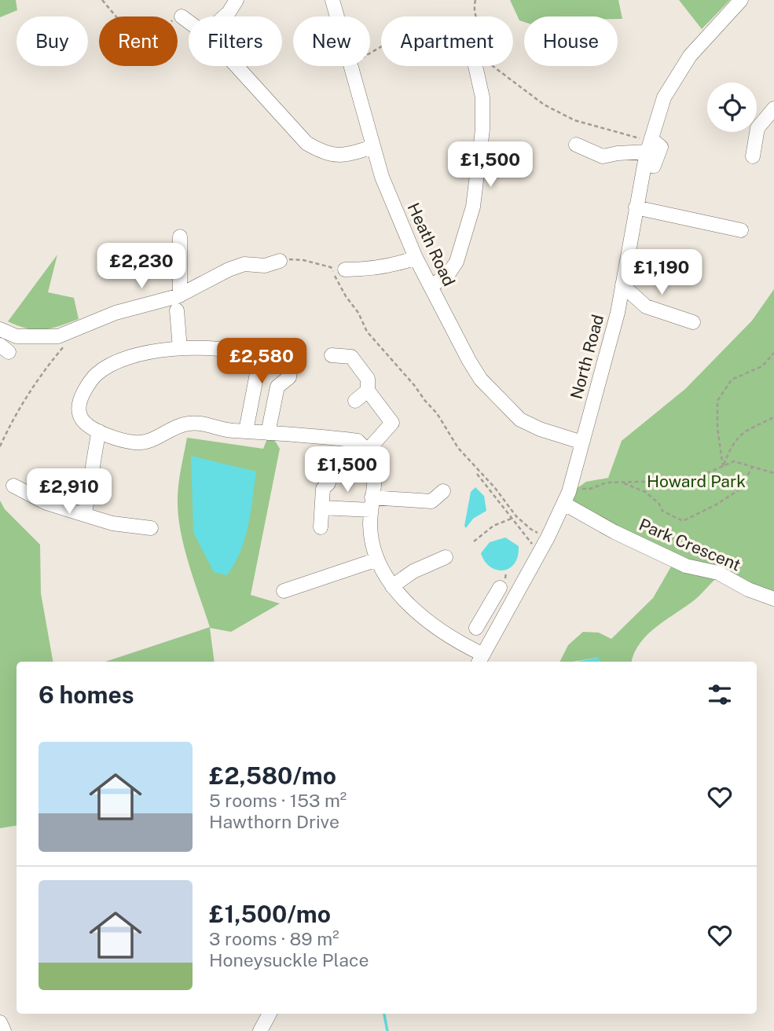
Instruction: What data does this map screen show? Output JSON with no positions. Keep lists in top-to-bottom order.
{
  "streets": {
    "street": ["Heath Road", "North Road", "Park Crescent"]
  },
  "crossings": [
    ["Heath Road", "North Road"],
    ["North Road", "Park Crescent"]
  ],
  "parks": ["Howard Park"],
  "page": {
    "chip": [
      "Buy",
      "Rent",
      "Filters",
      "New",
      "Apartment",
      "House"
    ],
    "price": [
      "£1,500",
      "£2,230",
      "£1,190",
      "£2,580",
      "£1,500",
      "£2,910"
    ],
    "heading": "6 homes",
    "list": [
      {
        "name": "£2,580/mo",
        "note": "5 rooms · 153 m² · Hawthorn Drive"
      },
      {
        "name": "£1,500/mo",
        "note": "3 rooms · 89 m² · Honeysuckle Place"
      }
    ]
  }
}
